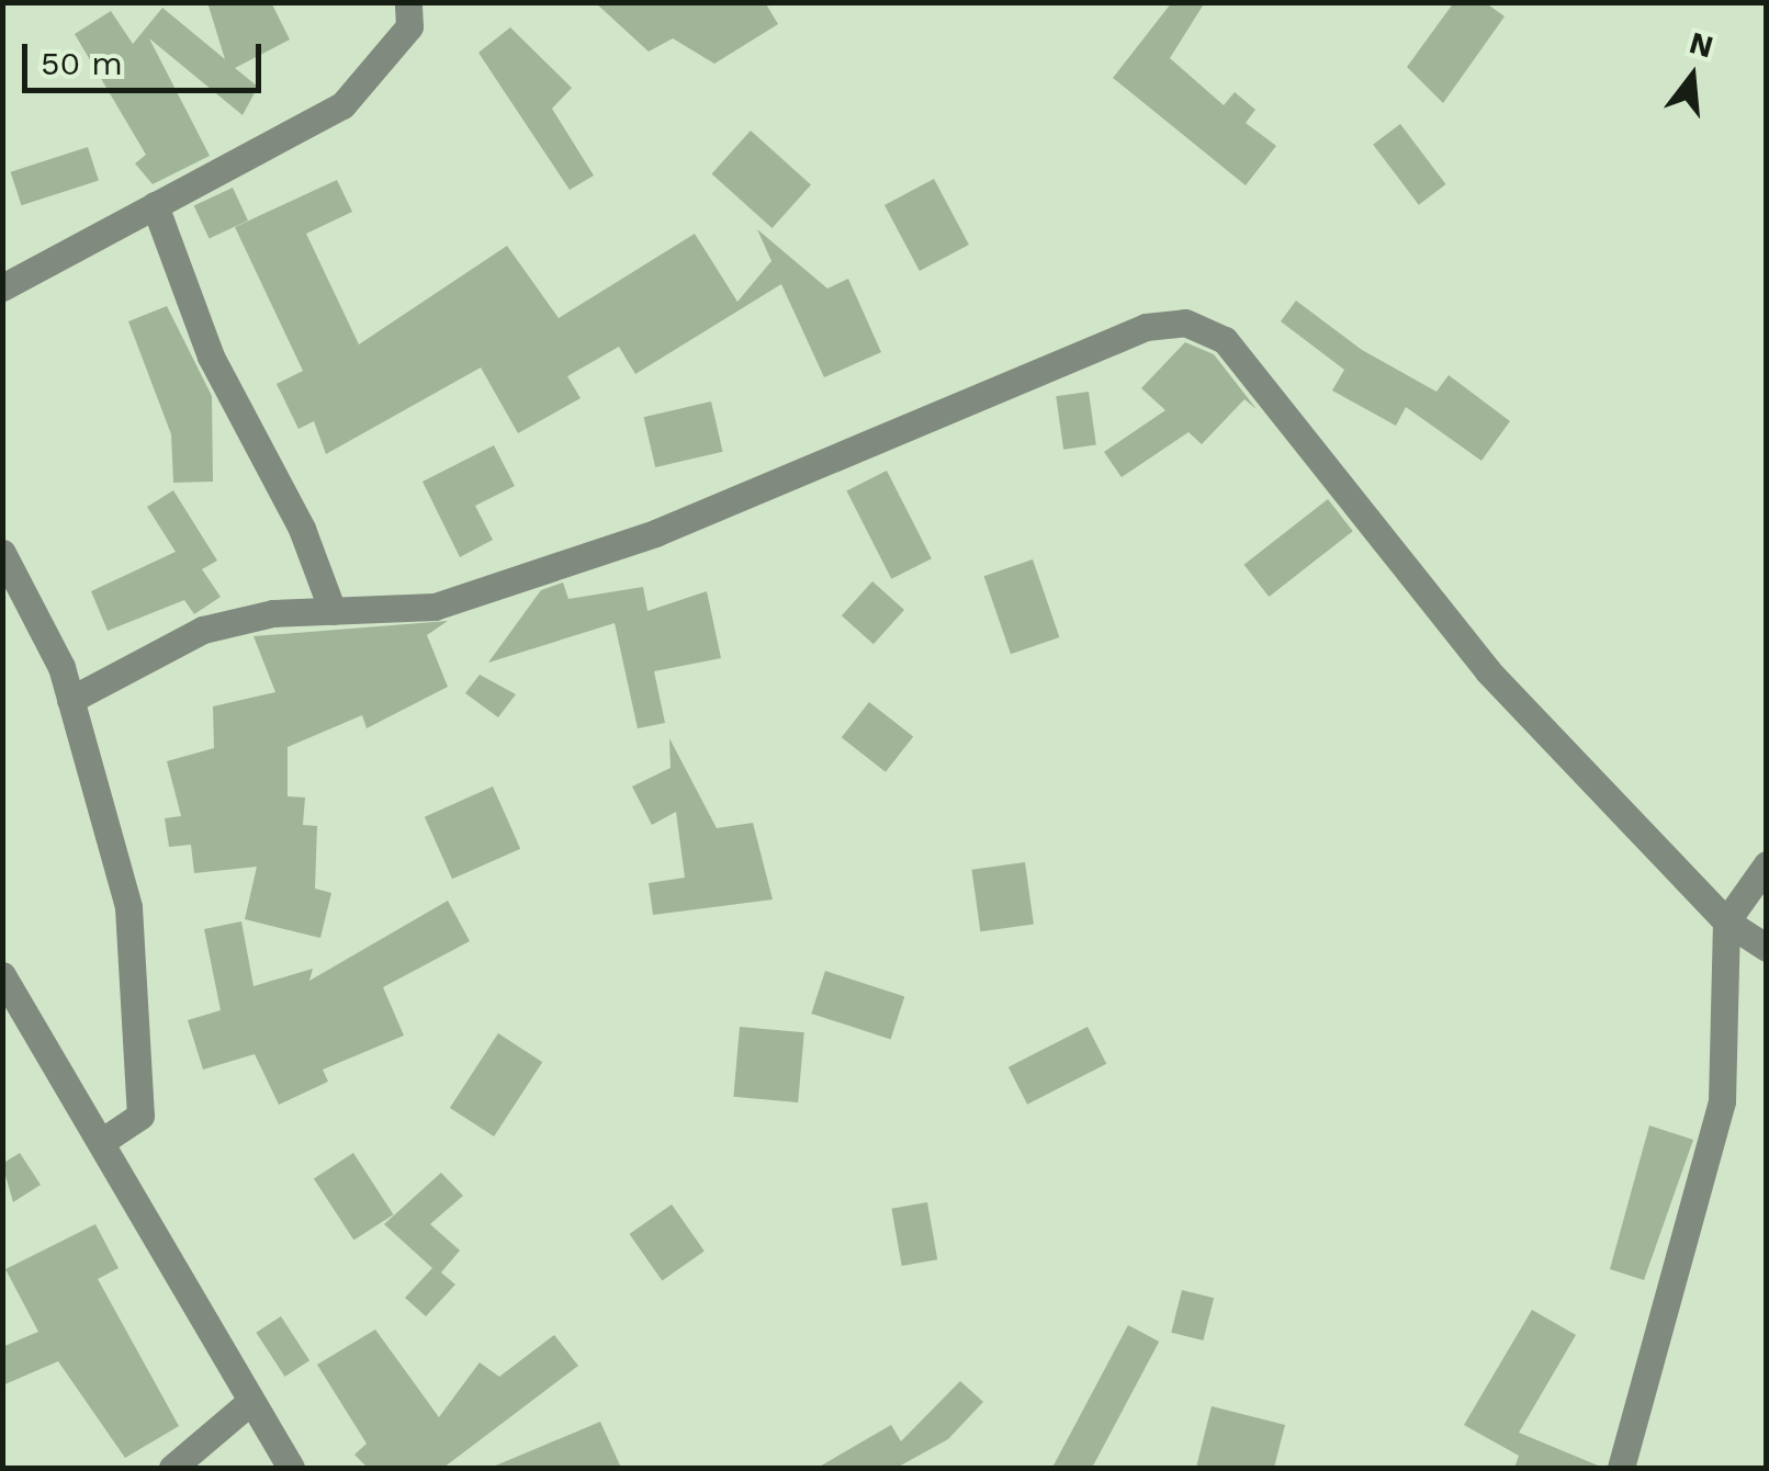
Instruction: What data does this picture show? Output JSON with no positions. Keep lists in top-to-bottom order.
{
  "scale_bar": "50 m",
  "north": "top"
}
